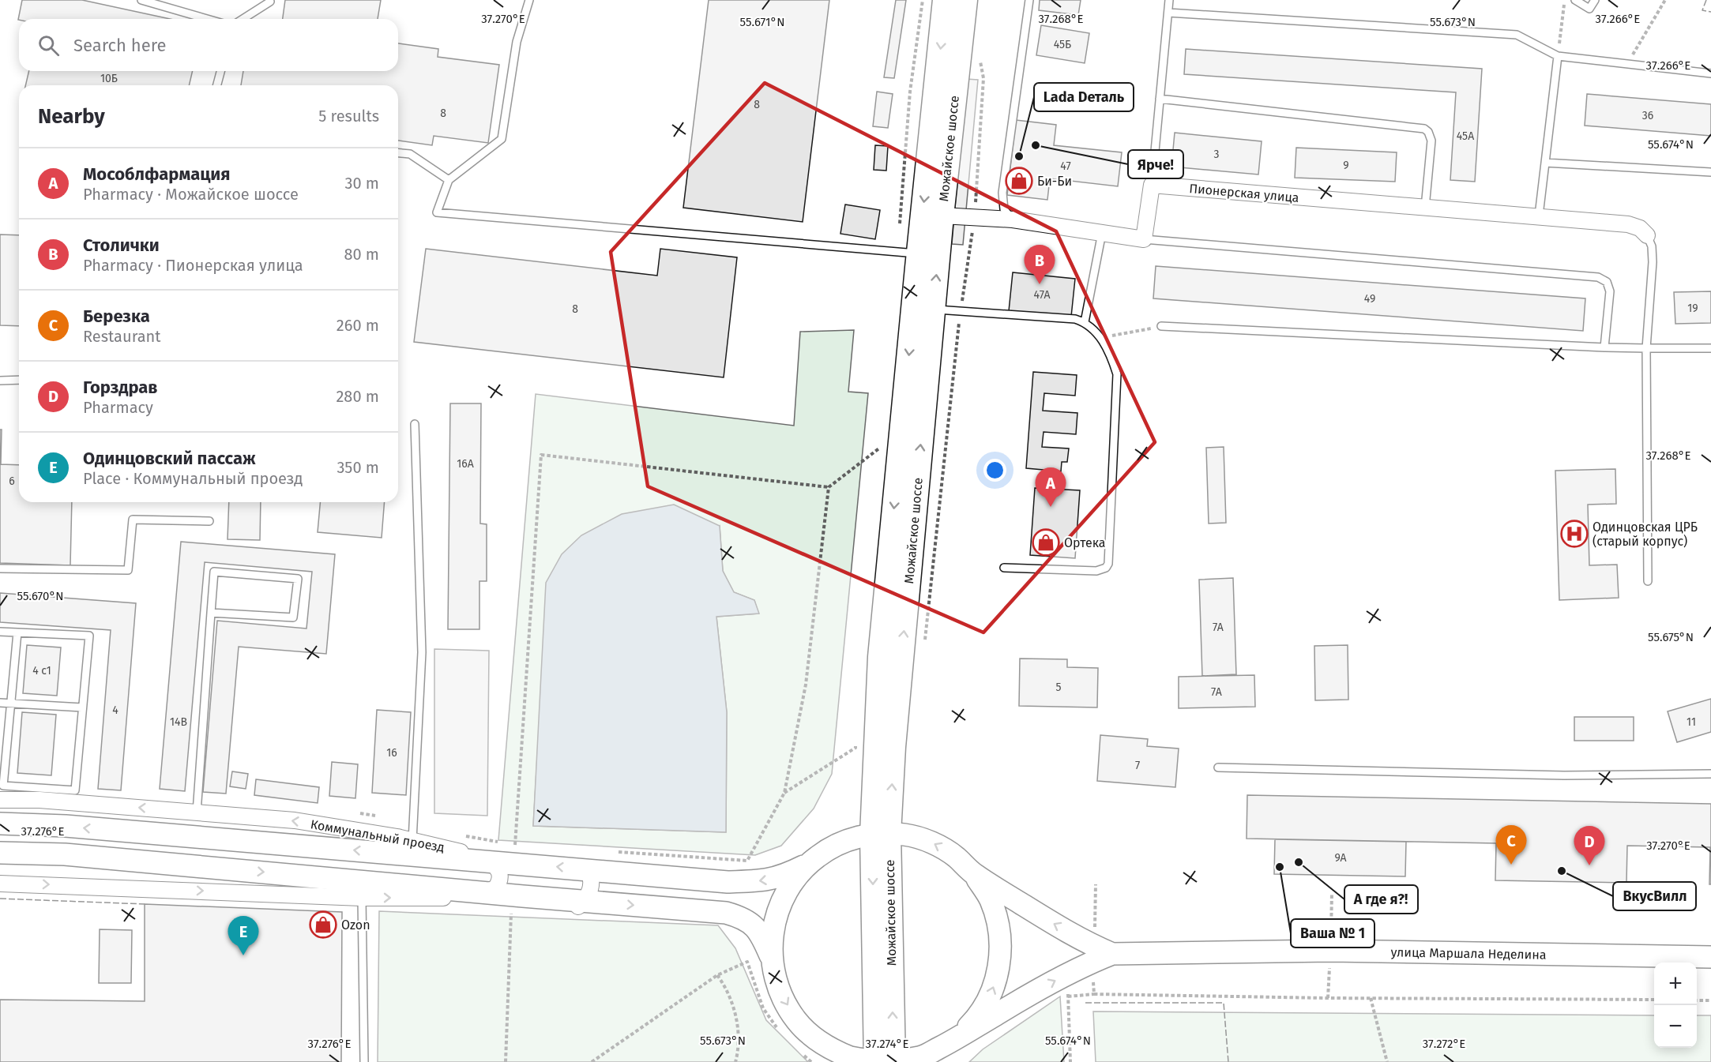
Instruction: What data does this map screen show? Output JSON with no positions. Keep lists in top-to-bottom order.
{
  "streets": {
    "main road": ["Можайское шоссе", "Коммунальный проезд", "улица Маршала Неделина"],
    "street": ["Пионерская улица"]
  },
  "places": {
    "other": [
      "Ярче!",
      "Lada Dеталь",
      "А где я?!",
      "Ваша № 1",
      "ВкусВилл"
    ],
    "shop": ["Би-Би", "Ортека", "Ozon"],
    "hospital": ["Одинцовская ЦРБ (старый корпус)"]
  },
  "house_numbers": [
    "45Б",
    "10Б",
    "8",
    "8",
    "36",
    "45А",
    "3",
    "9",
    "47",
    "47А",
    "49",
    "19",
    "8",
    "16А",
    "6",
    "7А",
    "4 с1",
    "5",
    "7А",
    "4",
    "14В",
    "11",
    "16",
    "7",
    "9А"
  ],
  "page": {
    "search": "Search here",
    "heading": ["Nearby", "5 results"],
    "list": [
      {
        "mark": "A",
        "name": "Мособлфармация",
        "note": "Pharmacy · Можайское шоссе",
        "value": "30 m"
      },
      {
        "mark": "B",
        "name": "Столички",
        "note": "Pharmacy · Пионерская улица",
        "value": "80 m"
      },
      {
        "mark": "C",
        "name": "Березка",
        "note": "Restaurant",
        "value": "260 m"
      },
      {
        "mark": "D",
        "name": "Горздрав",
        "note": "Pharmacy",
        "value": "280 m"
      },
      {
        "mark": "E",
        "name": "Одинцовский пассаж",
        "note": "Place · Коммунальный проезд",
        "value": "350 m"
      }
    ],
    "pins": [
      "B",
      "A",
      "C",
      "D",
      "E"
    ],
    "map_buttons": ["+", "−"]
  },
  "coordinates": [
    "37.270°E",
    "37.268°E",
    "37.266°E",
    "55.671°N",
    "55.673°N",
    "55.674°N",
    "55.670°N",
    "55.675°N",
    "37.276°E",
    "37.274°E",
    "37.272°E"
  ]
}
